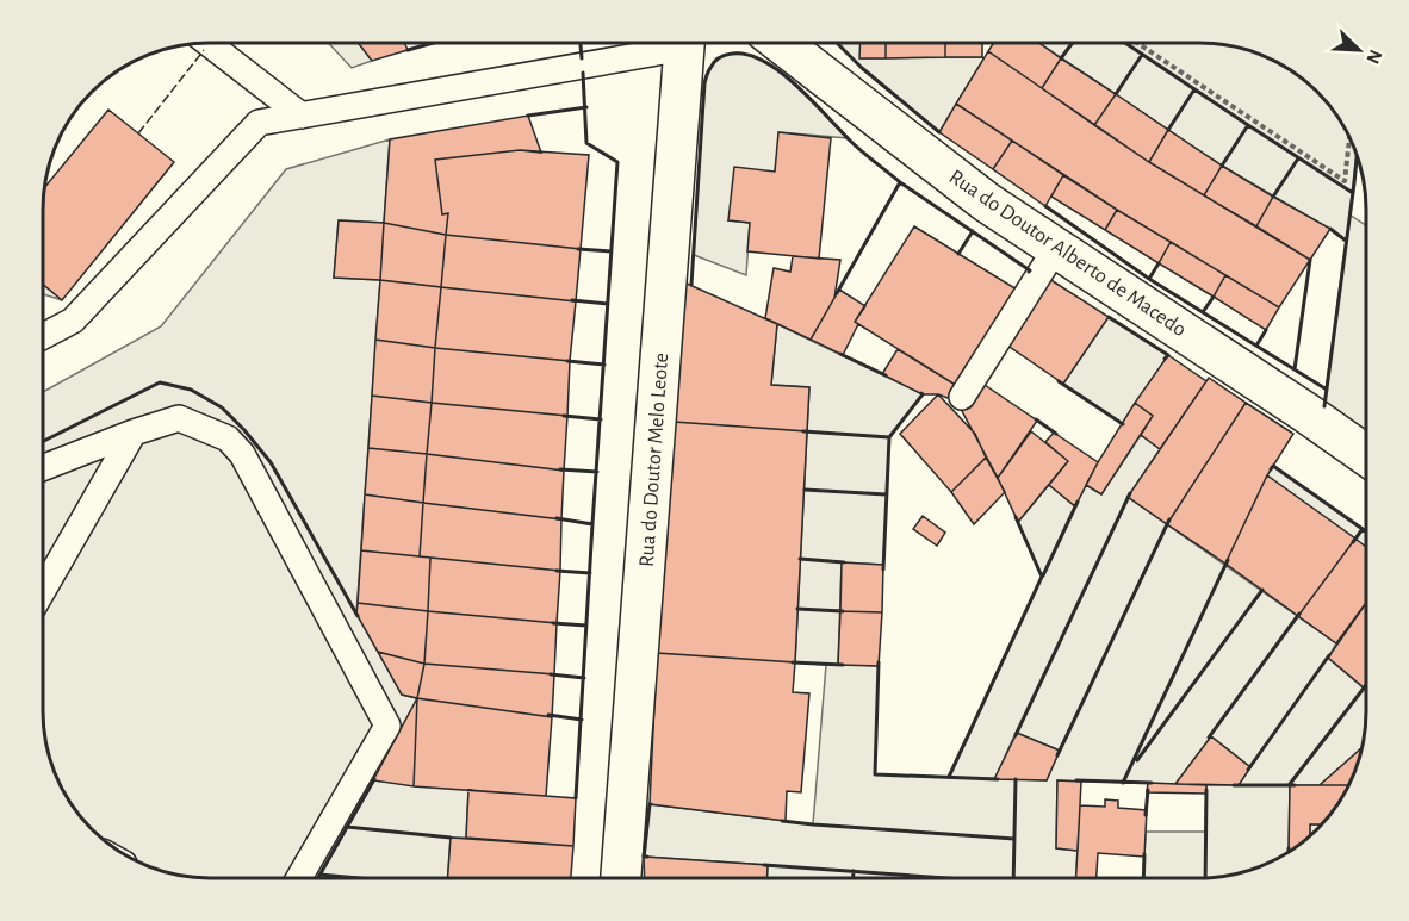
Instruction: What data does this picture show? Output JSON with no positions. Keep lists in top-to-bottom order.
{
  "streets": {
    "street": ["Rua do Doutor Alberto de Macedo", "Rua do Doutor Melo Leote"]
  },
  "north": "bottom right"
}
